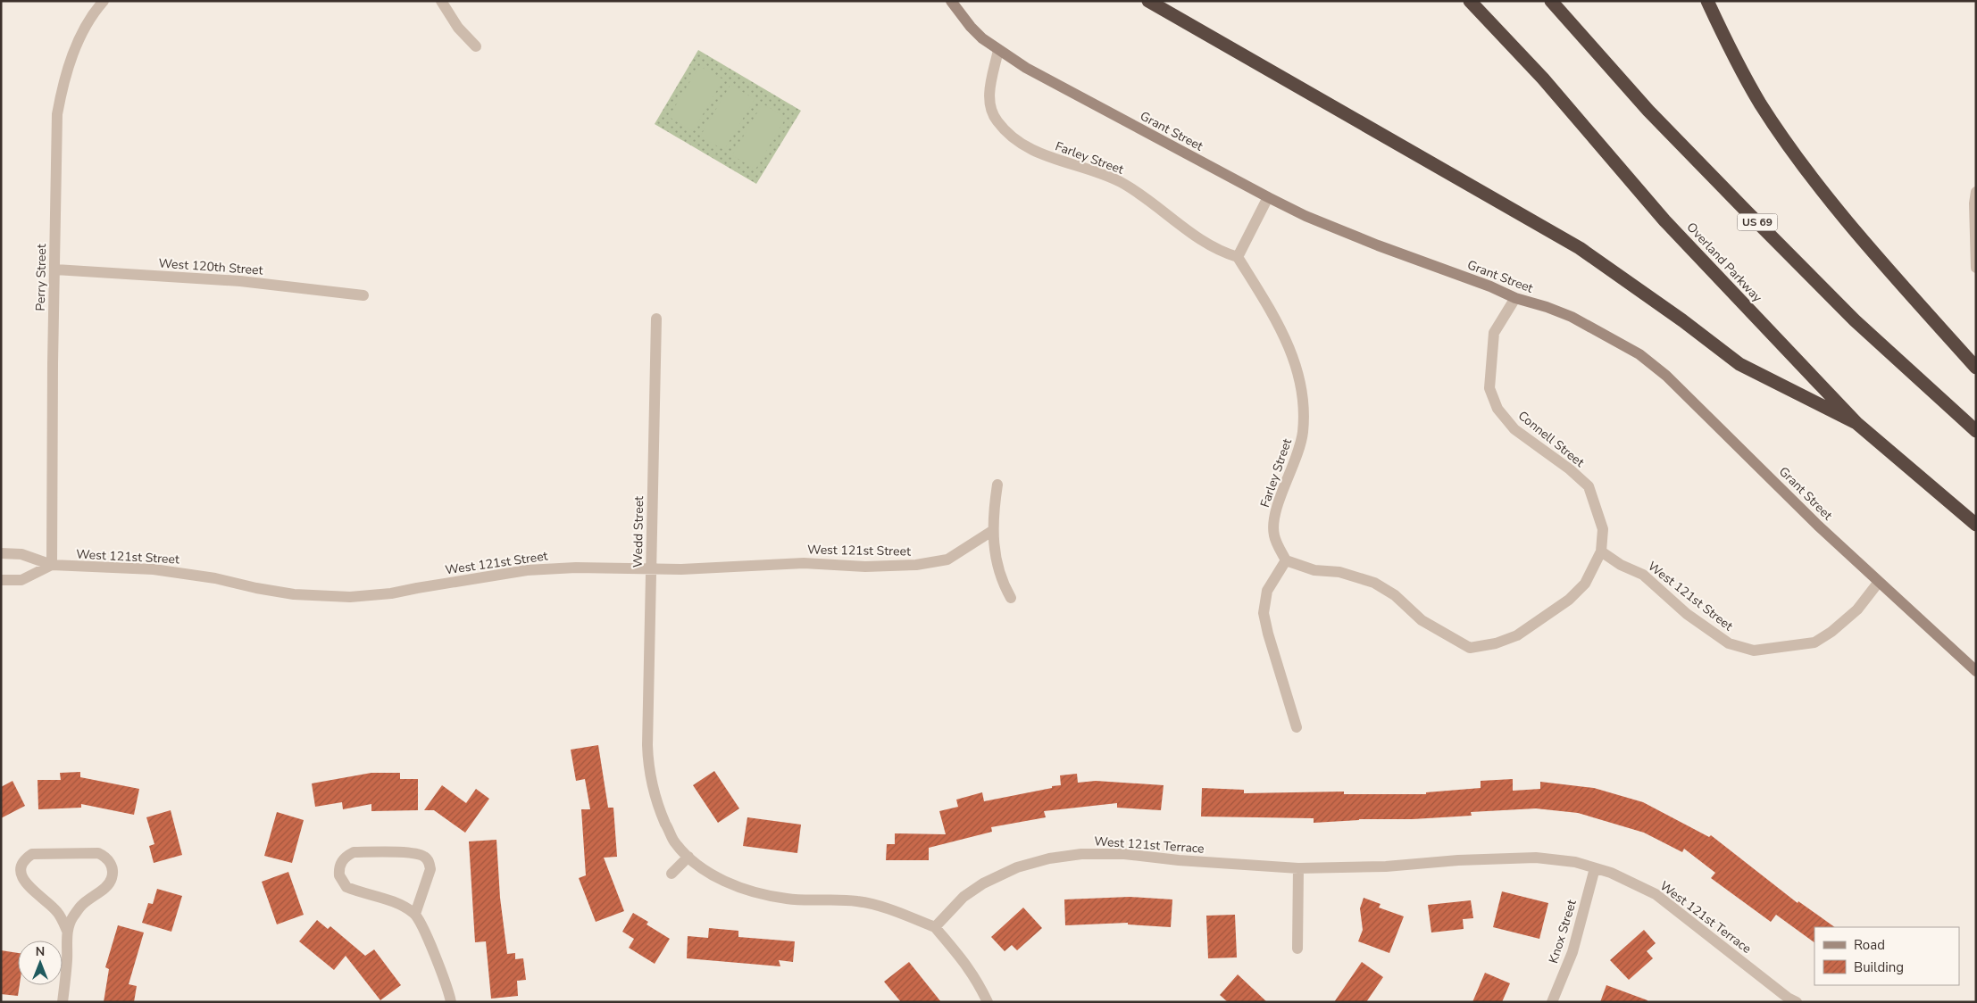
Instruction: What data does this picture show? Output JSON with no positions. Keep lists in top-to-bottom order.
{
  "streets": {
    "highway": ["US 69", "Overland Parkway"],
    "street": [
      "Grant Street",
      "Farley Street",
      "West 120th Street",
      "Perry Street",
      "Connell Street",
      "Wedd Street",
      "West 121st Street",
      "West 121st Terrace",
      "Knox Street"
    ]
  },
  "crossings": [
    ["Grant Street", "Farley Street"],
    ["Grant Street", "Connell Street"],
    ["Grant Street", "West 121st Street"],
    ["West 120th Street", "Perry Street"],
    ["Perry Street", "West 121st Street"],
    ["Connell Street", "West 121st Street"],
    ["Wedd Street", "West 121st Street"],
    ["West 121st Terrace", "Knox Street"]
  ],
  "legend": ["Road", "Building"],
  "north": "top"
}
